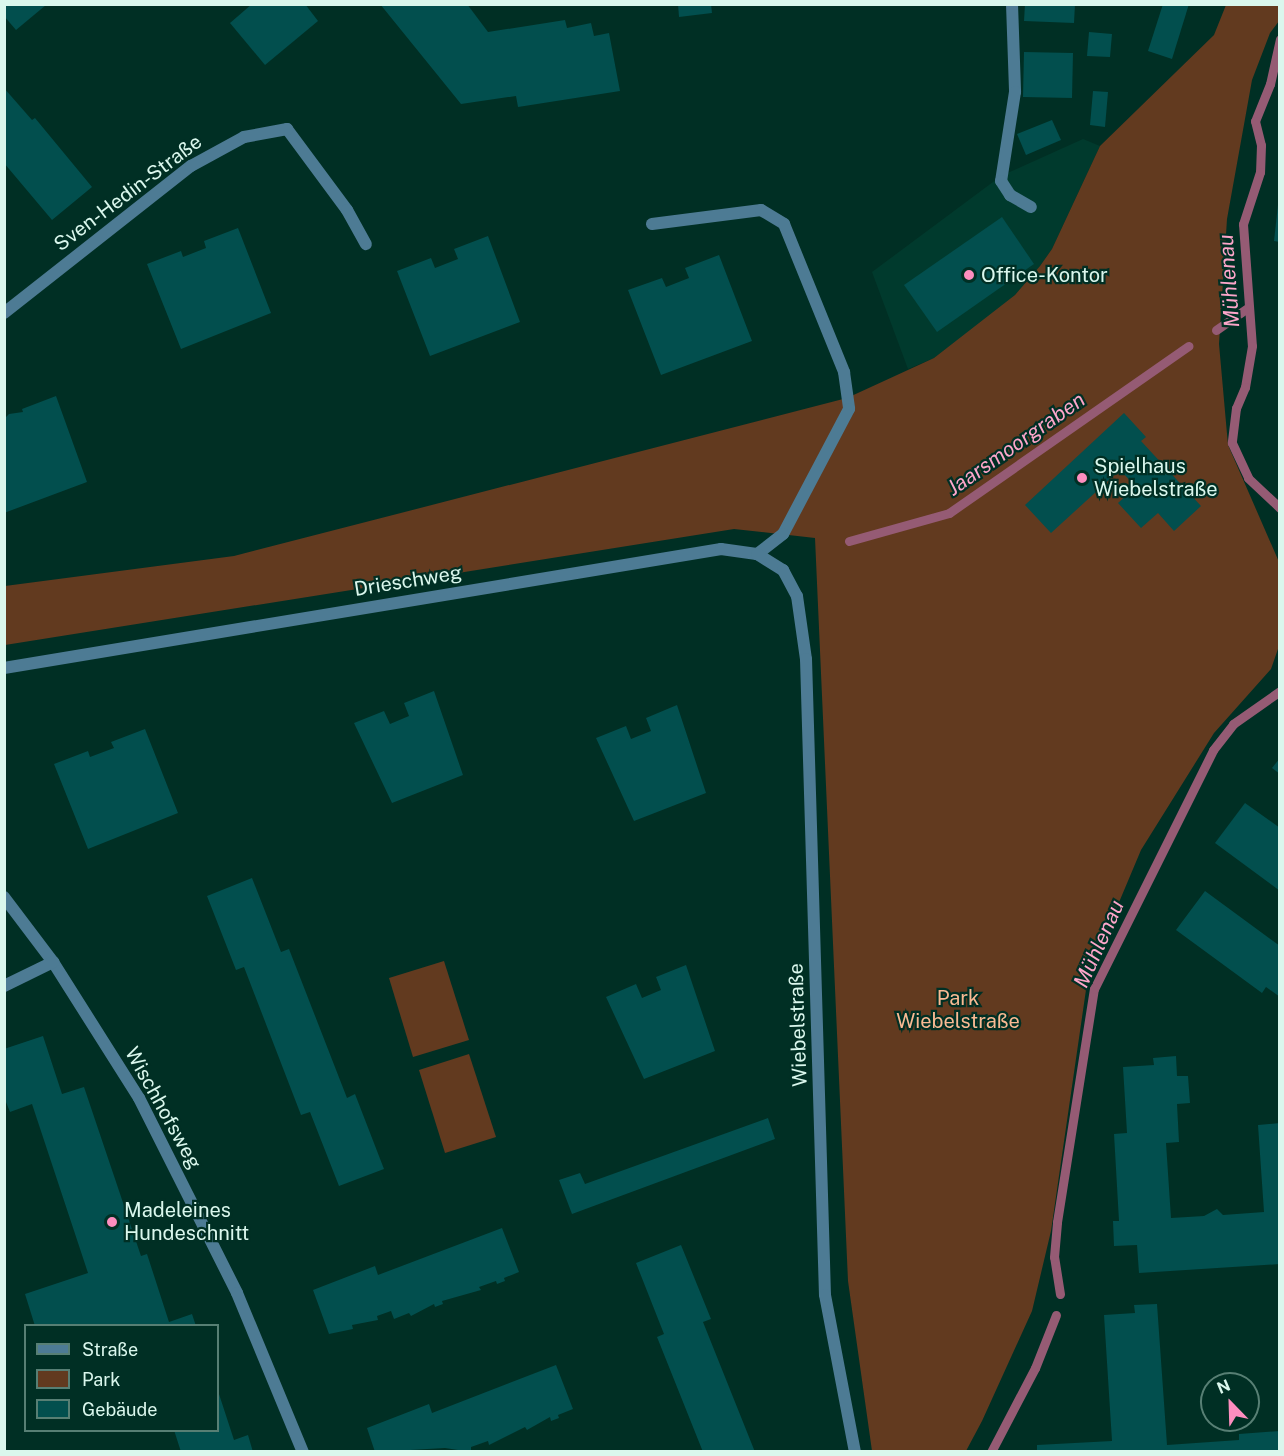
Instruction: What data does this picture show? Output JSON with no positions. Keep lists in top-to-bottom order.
{
  "streets": {
    "street": [
      "Sven-Hedin-Straße",
      "Drieschweg",
      "Wiebelstraße",
      "Wischhofsweg"
    ]
  },
  "crossings": [
    ["Drieschweg", "Wiebelstraße"]
  ],
  "water": ["Mühlenau", "Jaarsmoorgraben"],
  "parks": ["Park Wiebelstraße"],
  "places": ["Office-Kontor", "Spielhaus Wiebelstraße", "Madeleines Hundeschnitt"],
  "legend": ["Straße", "Park", "Gebäude"],
  "north": "top left"
}
